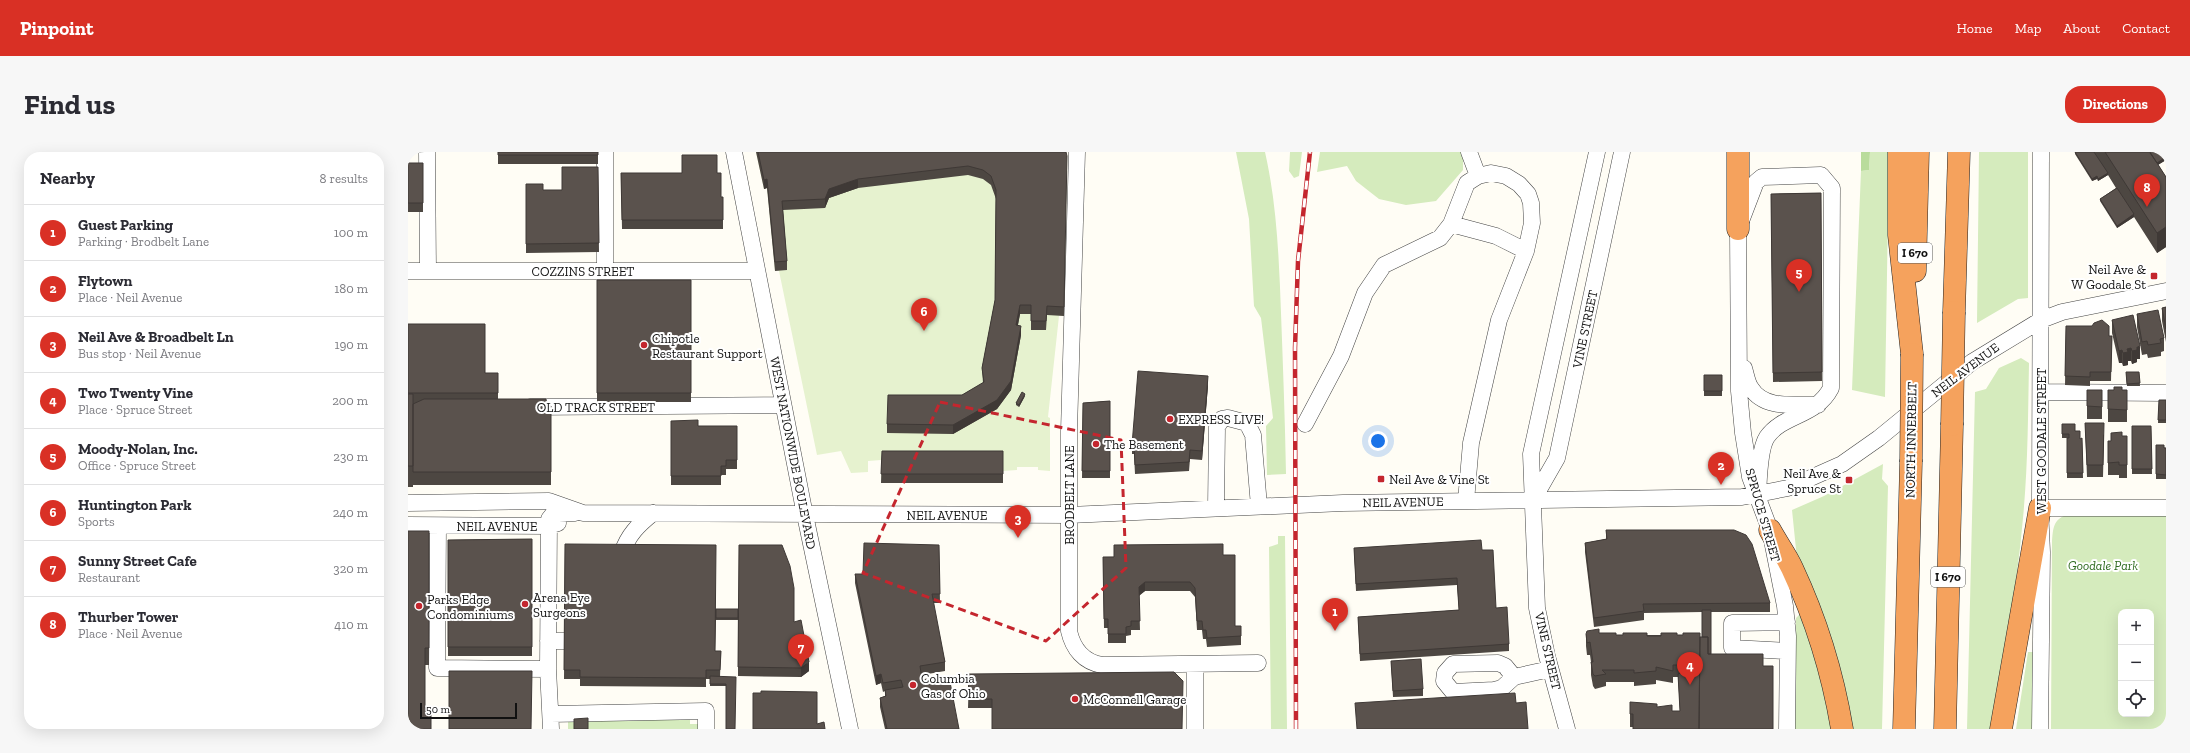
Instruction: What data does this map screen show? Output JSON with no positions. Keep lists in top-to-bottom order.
{
  "streets": {
    "highway": ["I 670", "NORTH INNERBELT"],
    "street": [
      "COZZINS STREET",
      "VINE STREET",
      "NEIL AVENUE",
      "OLD TRACK STREET",
      "WEST GOODALE STREET",
      "WEST NATIONWIDE BOULEVARD",
      "BRODBELT LANE",
      "SPRUCE STREET"
    ]
  },
  "crossings": [
    ["COZZINS STREET", "WEST NATIONWIDE BOULEVARD"],
    ["VINE STREET", "NEIL AVENUE"],
    ["NEIL AVENUE", "WEST GOODALE STREET"],
    ["NEIL AVENUE", "WEST NATIONWIDE BOULEVARD"],
    ["NEIL AVENUE", "BRODBELT LANE"],
    ["NEIL AVENUE", "SPRUCE STREET"],
    ["OLD TRACK STREET", "WEST NATIONWIDE BOULEVARD"]
  ],
  "parks": ["Goodale Park"],
  "places": {
    "transit": ["Neil Ave & W Goodale St", "Neil Ave & Vine St", "Neil Ave & Spruce St"],
    "other": [
      "Chipotle Restaurant Support",
      "EXPRESS LIVE!",
      "The Basement",
      "Arena Eye Surgeons",
      "Parks Edge Condominiums",
      "Columbia Gas of Ohio",
      "McConnell Garage"
    ]
  },
  "scale_bar": "50 m",
  "page": {
    "header": "Pinpoint",
    "nav": [
      "Home",
      "Map",
      "About",
      "Contact"
    ],
    "buttons": "Directions",
    "title": "Find us",
    "heading": ["Nearby", "8 results"],
    "pins": [
      "8",
      "5",
      "6",
      "2",
      "3",
      "1",
      "7",
      "4"
    ],
    "list": [
      {
        "mark": "1",
        "name": "Guest Parking",
        "note": "Parking · Brodbelt Lane",
        "value": "100 m"
      },
      {
        "mark": "2",
        "name": "Flytown",
        "note": "Place · Neil Avenue",
        "value": "180 m"
      },
      {
        "mark": "3",
        "name": "Neil Ave & Broadbelt Ln",
        "note": "Bus stop · Neil Avenue",
        "value": "190 m"
      },
      {
        "mark": "4",
        "name": "Two Twenty Vine",
        "note": "Place · Spruce Street",
        "value": "200 m"
      },
      {
        "mark": "5",
        "name": "Moody-Nolan, Inc.",
        "note": "Office · Spruce Street",
        "value": "230 m"
      },
      {
        "mark": "6",
        "name": "Huntington Park",
        "note": "Sports",
        "value": "240 m"
      },
      {
        "mark": "7",
        "name": "Sunny Street Cafe",
        "note": "Restaurant",
        "value": "320 m"
      },
      {
        "mark": "8",
        "name": "Thurber Tower",
        "note": "Place · Neil Avenue",
        "value": "410 m"
      }
    ],
    "map_buttons": ["+", "−"],
    "scale": "50 m"
  }
}
